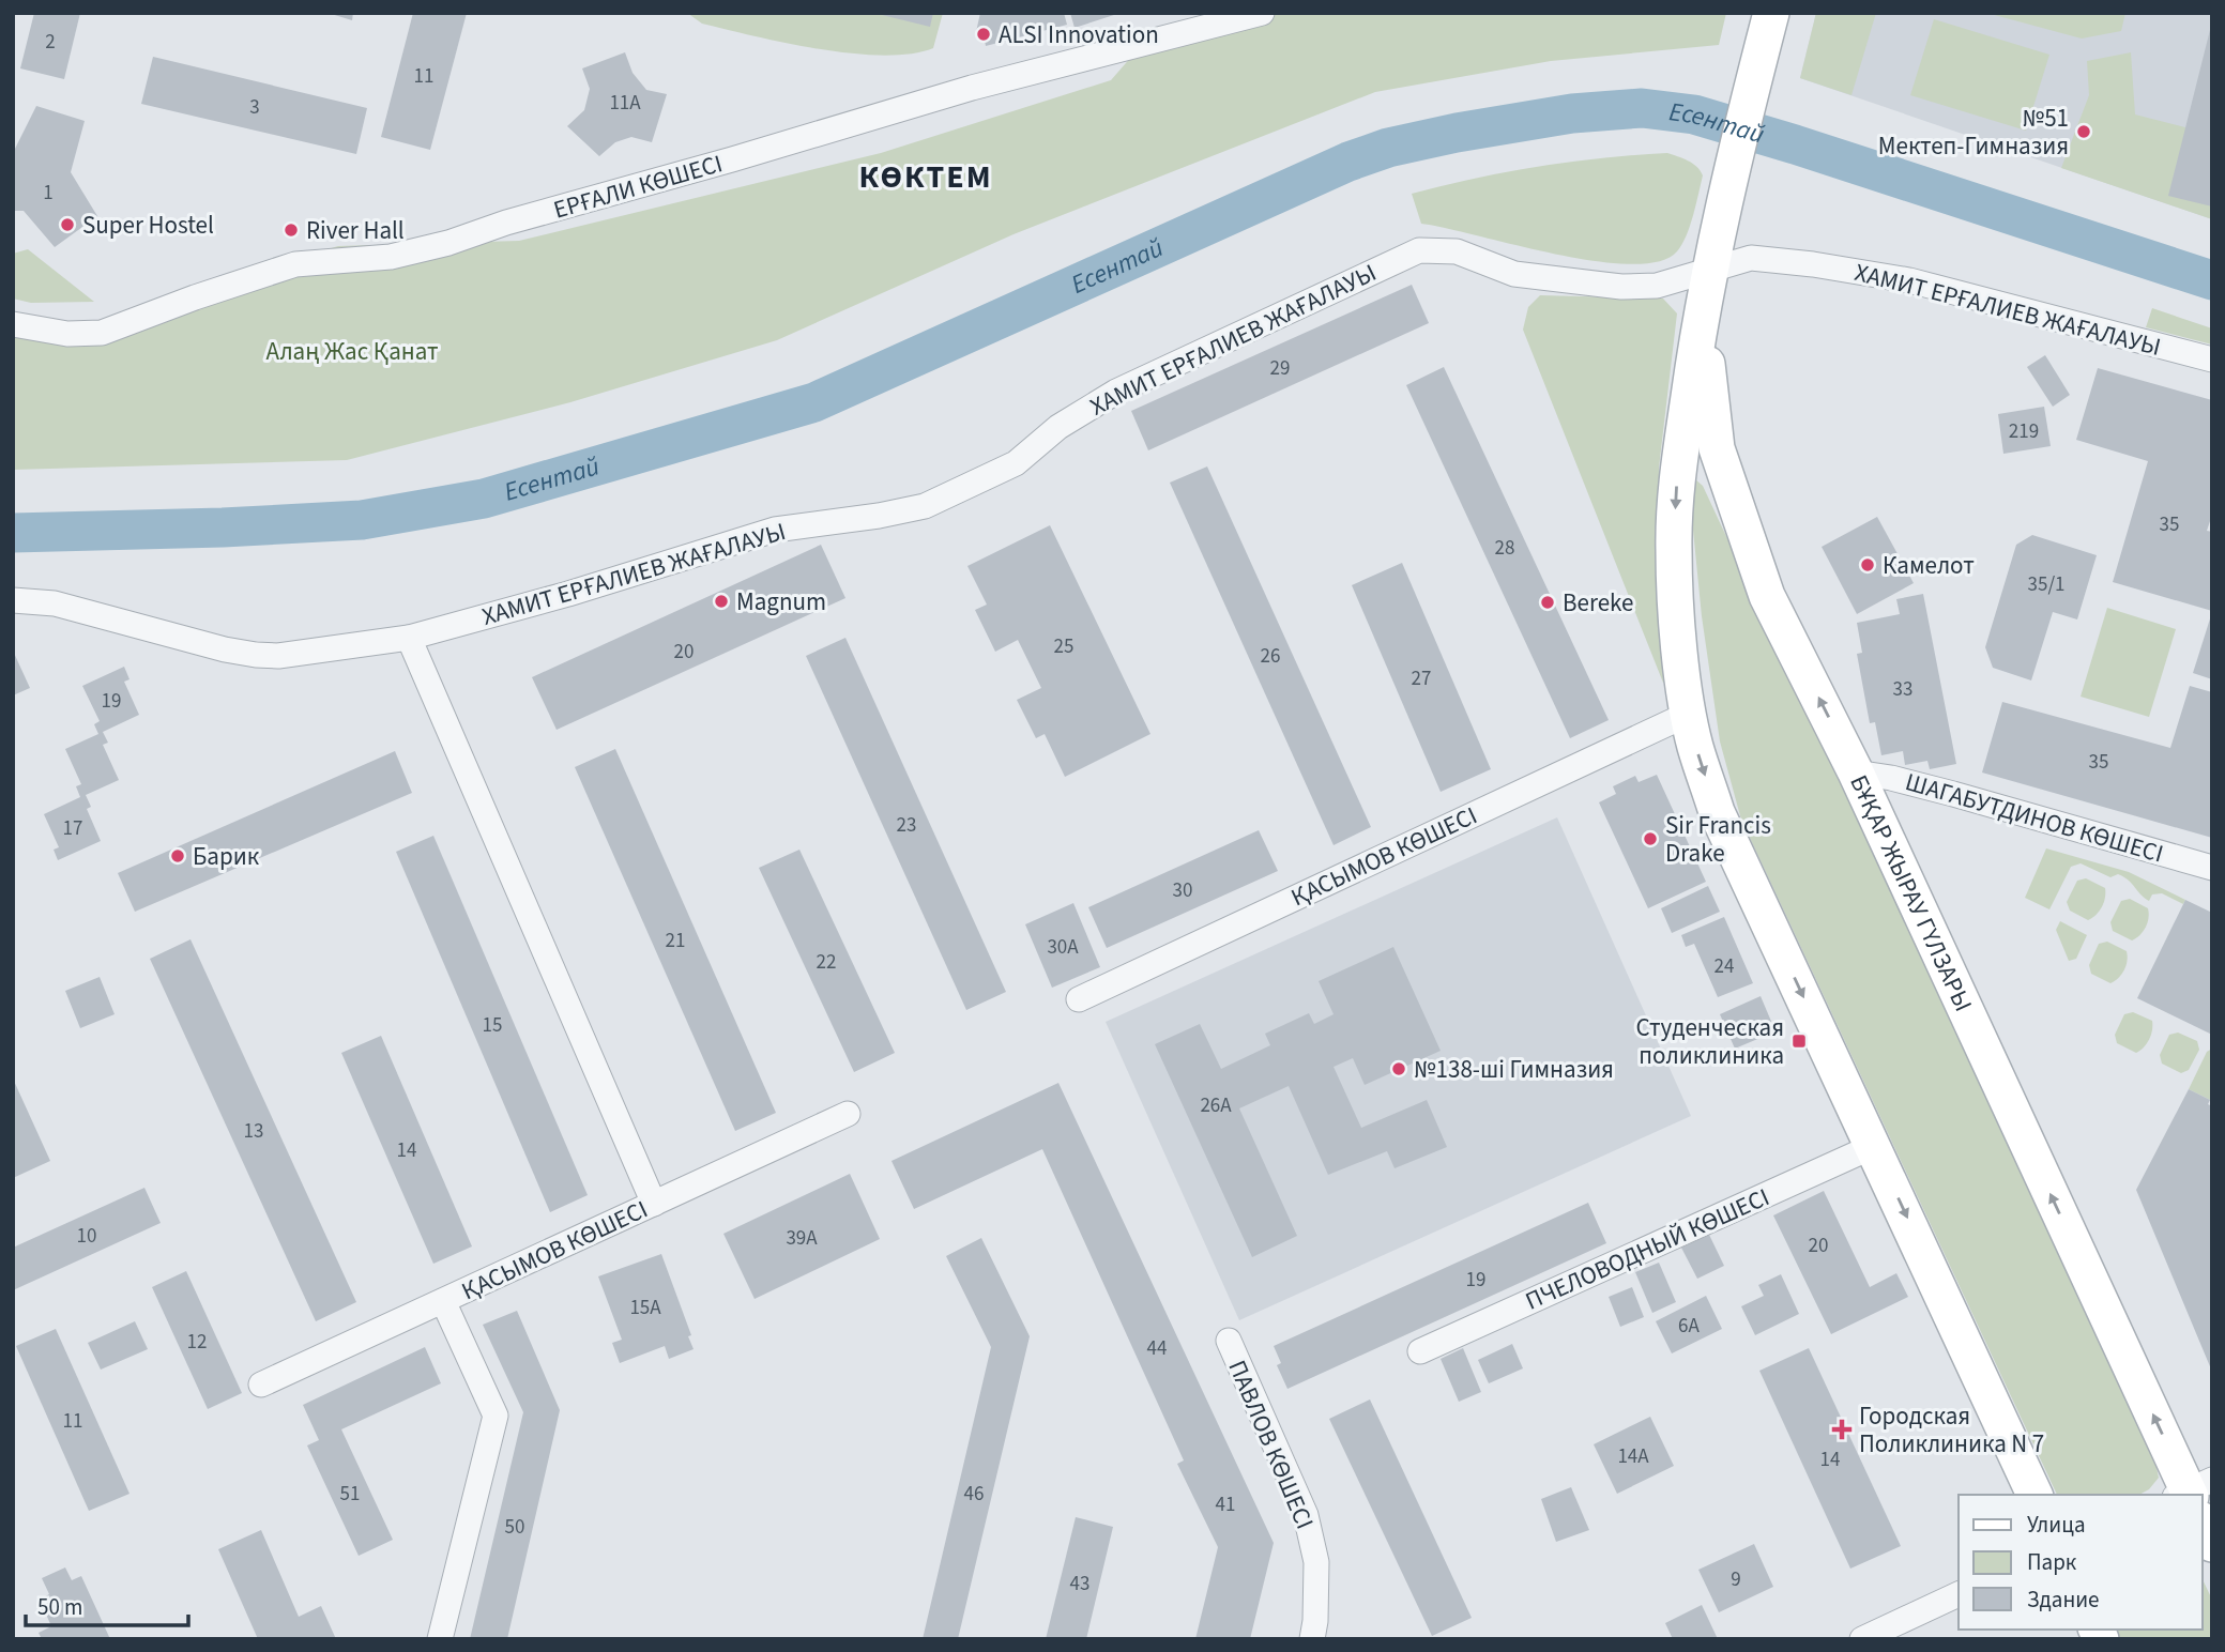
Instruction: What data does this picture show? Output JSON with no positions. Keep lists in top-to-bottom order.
{
  "streets": {
    "street": [
      "ЕРҒАЛИ КӨШЕСІ",
      "ХАМИТ ЕРҒАЛИЕВ ЖАҒАЛАУЫ",
      "ШАГАБУТДИНОВ КӨШЕСІ",
      "ҚАСЫМОВ КӨШЕСІ",
      "БҰҚАР ЖЫРАУ ГҮЛЗАРЫ",
      "ПЧЕЛОВОДНЫЙ КӨШЕСІ",
      "ПАВЛОВ КӨШЕСІ"
    ]
  },
  "crossings": [
    ["ХАМИТ ЕРҒАЛИЕВ ЖАҒАЛАУЫ", "БҰҚАР ЖЫРАУ ГҮЛЗАРЫ"],
    ["ШАГАБУТДИНОВ КӨШЕСІ", "БҰҚАР ЖЫРАУ ГҮЛЗАРЫ"],
    ["ҚАСЫМОВ КӨШЕСІ", "БҰҚАР ЖЫРАУ ГҮЛЗАРЫ"],
    ["БҰҚАР ЖЫРАУ ГҮЛЗАРЫ", "ПЧЕЛОВОДНЫЙ КӨШЕСІ"]
  ],
  "districts": ["КӨКТЕМ"],
  "water": ["Есентай"],
  "parks": ["Алаң Жас Қанат"],
  "places": {
    "other": [
      "ALSI Innovation",
      "№51 Мектеп-Гимназия",
      "Super Hostel",
      "River Hall",
      "Камелот",
      "Magnum",
      "Bereke",
      "Sir Francis Drake",
      "Барик",
      "№138-ші Гимназия"
    ],
    "transit": ["Студенческая поликлиника"],
    "health": ["Городская Поликлиника N 7"]
  },
  "house_numbers": [
    "2",
    "11",
    "11А",
    "3",
    "1",
    "29",
    "219",
    "35",
    "28",
    "35/1",
    "25",
    "20",
    "26",
    "27",
    "33",
    "19",
    "35",
    "23",
    "17",
    "30",
    "21",
    "30А",
    "22",
    "24",
    "15",
    "26А",
    "13",
    "14",
    "10",
    "39А",
    "20",
    "19",
    "15А",
    "6А",
    "12",
    "44",
    "11",
    "14А",
    "14",
    "51",
    "46",
    "41",
    "50",
    "9",
    "43"
  ],
  "legend": ["Улица", "Парк", "Здание"],
  "scale_bar": "50 m"
}
